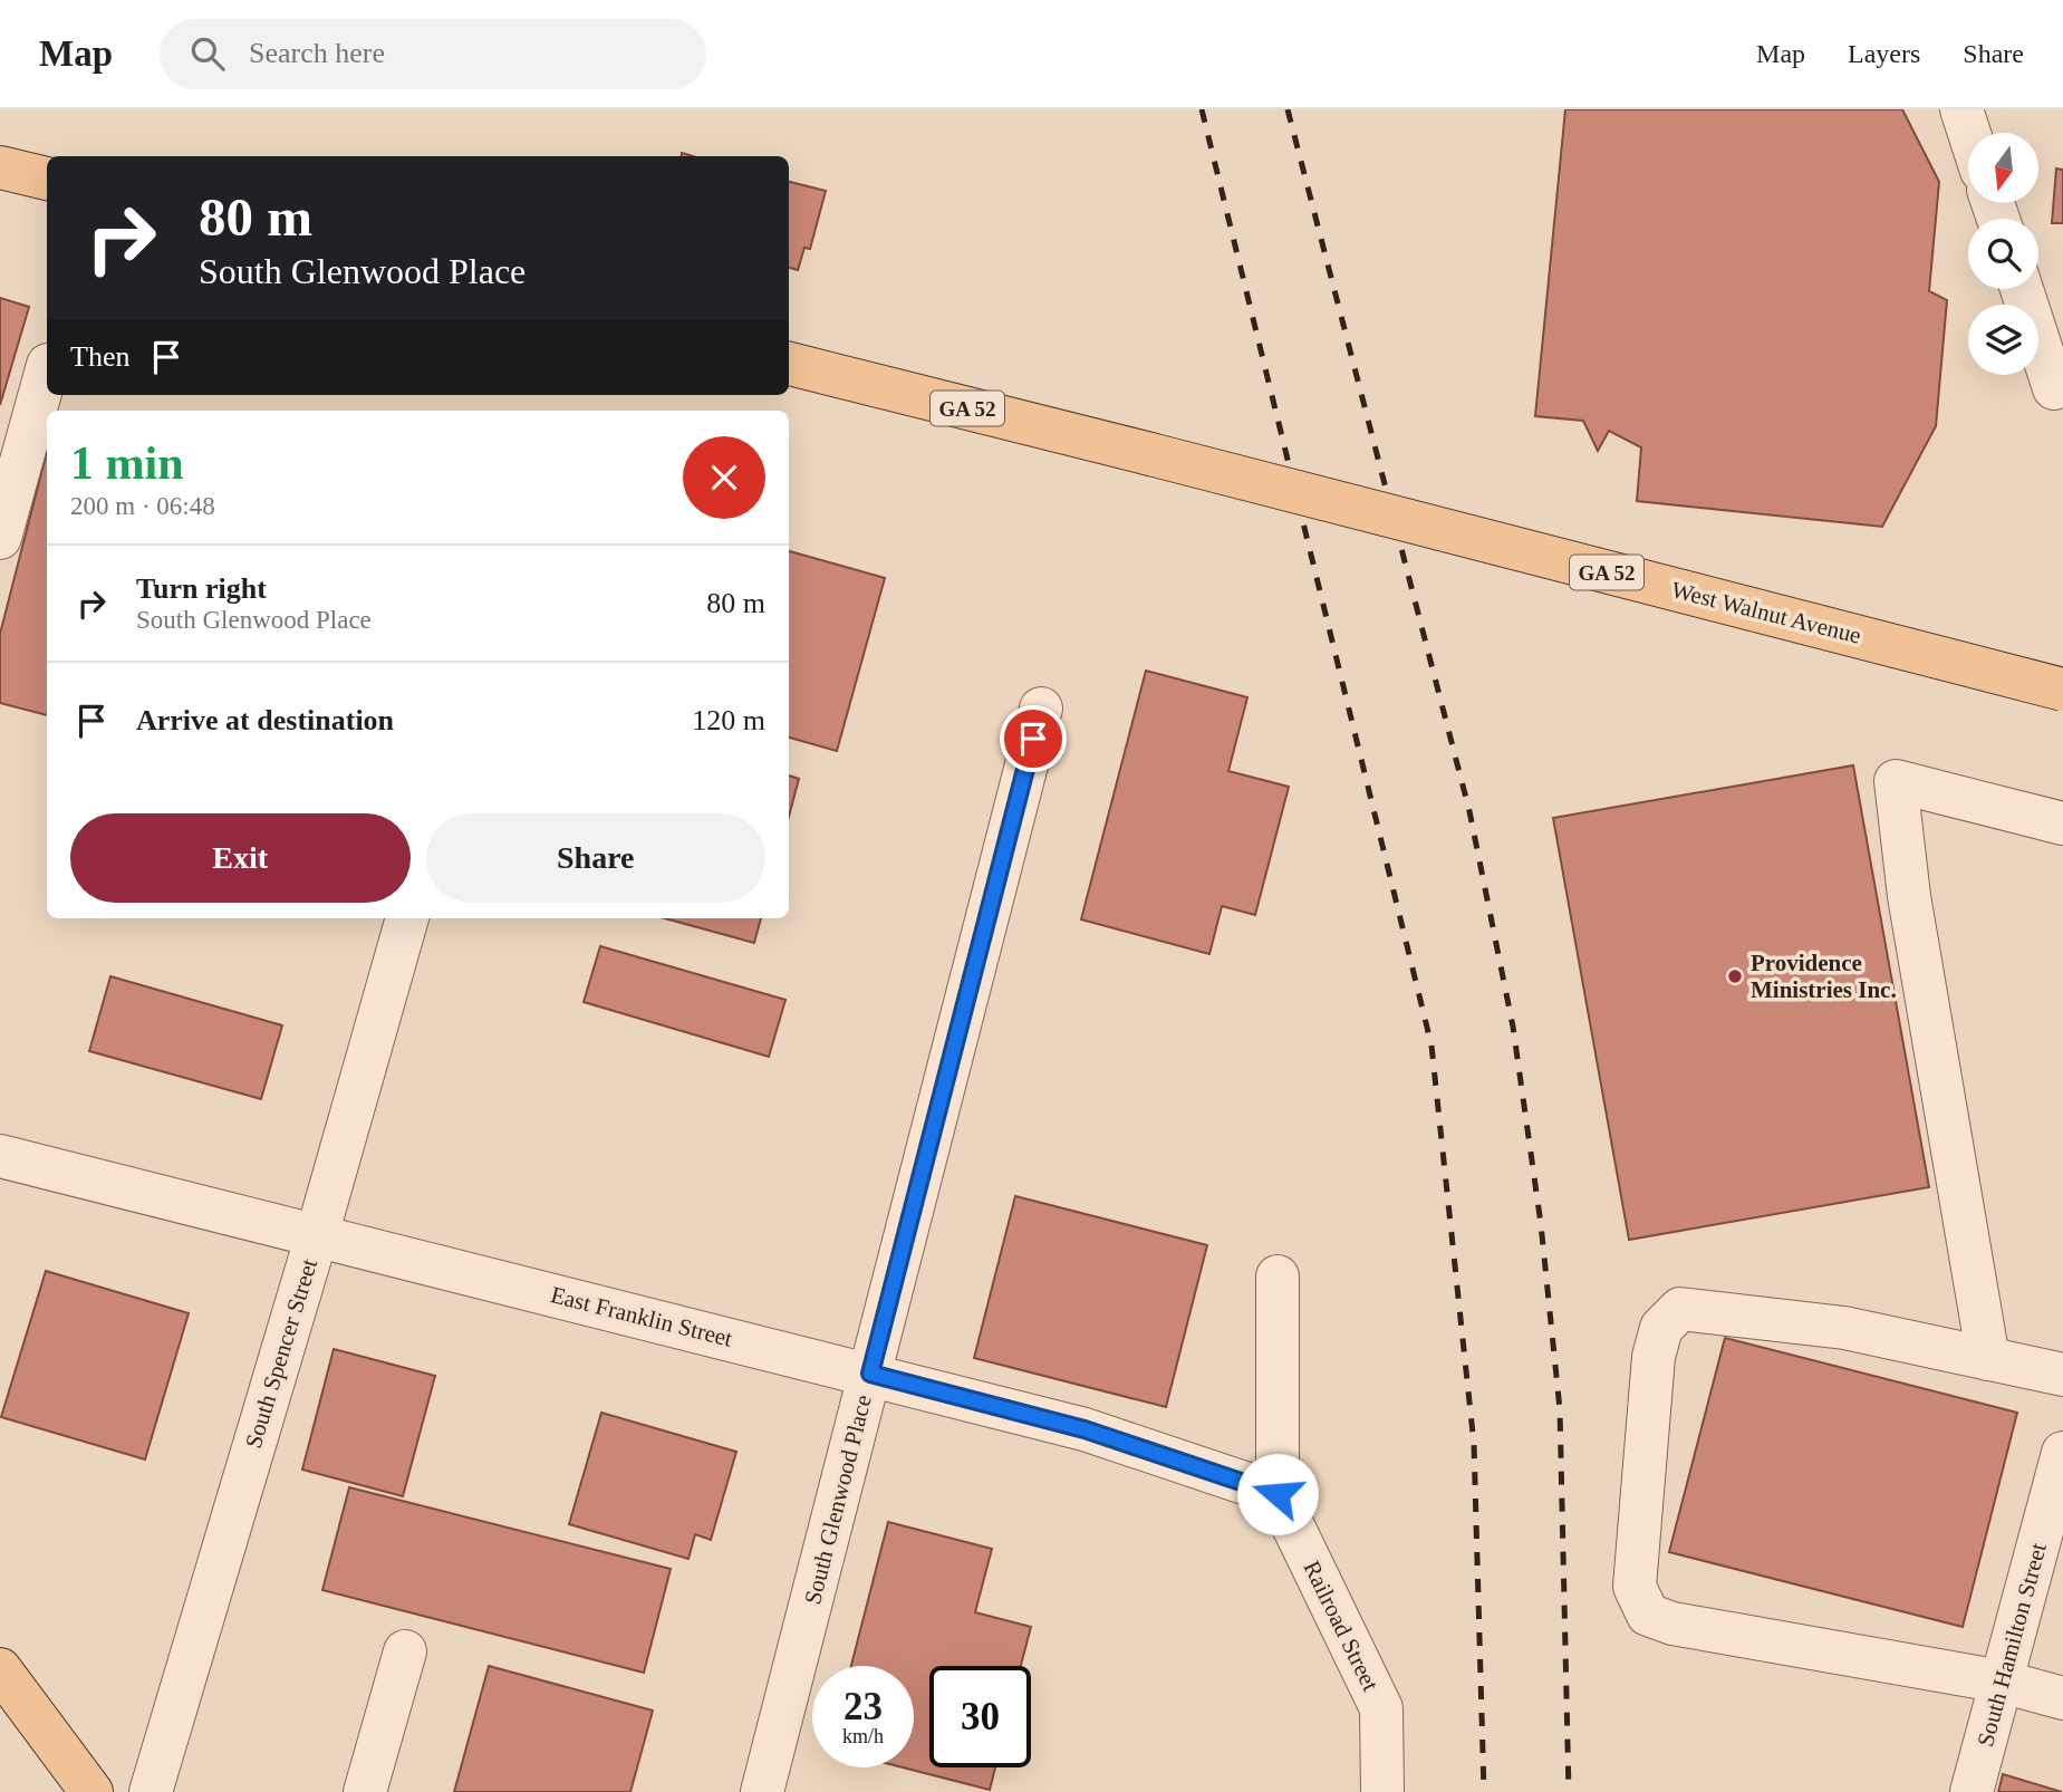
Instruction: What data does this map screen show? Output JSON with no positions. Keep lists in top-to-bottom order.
{
  "streets": {
    "main road": ["GA 52", "West Walnut Avenue"],
    "street": [
      "East Franklin Street",
      "South Spencer Street",
      "South Glenwood Place",
      "Railroad Street",
      "South Hamilton Street"
    ]
  },
  "crossings": [
    ["East Franklin Street", "South Spencer Street"],
    ["East Franklin Street", "South Glenwood Place"],
    ["East Franklin Street", "Railroad Street"]
  ],
  "places": ["Providence Ministries Inc."],
  "north": "bottom",
  "page": {
    "header": "Map",
    "search": "Search here",
    "nav": ["Map", "Layers", "Share"],
    "turn": ["80 m", "South Glenwood Place"],
    "then": "Then",
    "heading": ["1 min", "200 m · 06:48"],
    "list": [
      {
        "name": "Turn right",
        "note": "South Glenwood Place",
        "value": "80 m"
      },
      {
        "name": "Arrive at destination",
        "value": "120 m"
      }
    ],
    "buttons": ["Exit", "Share"],
    "speed": "23 km/h",
    "limit": "30"
  }
}
